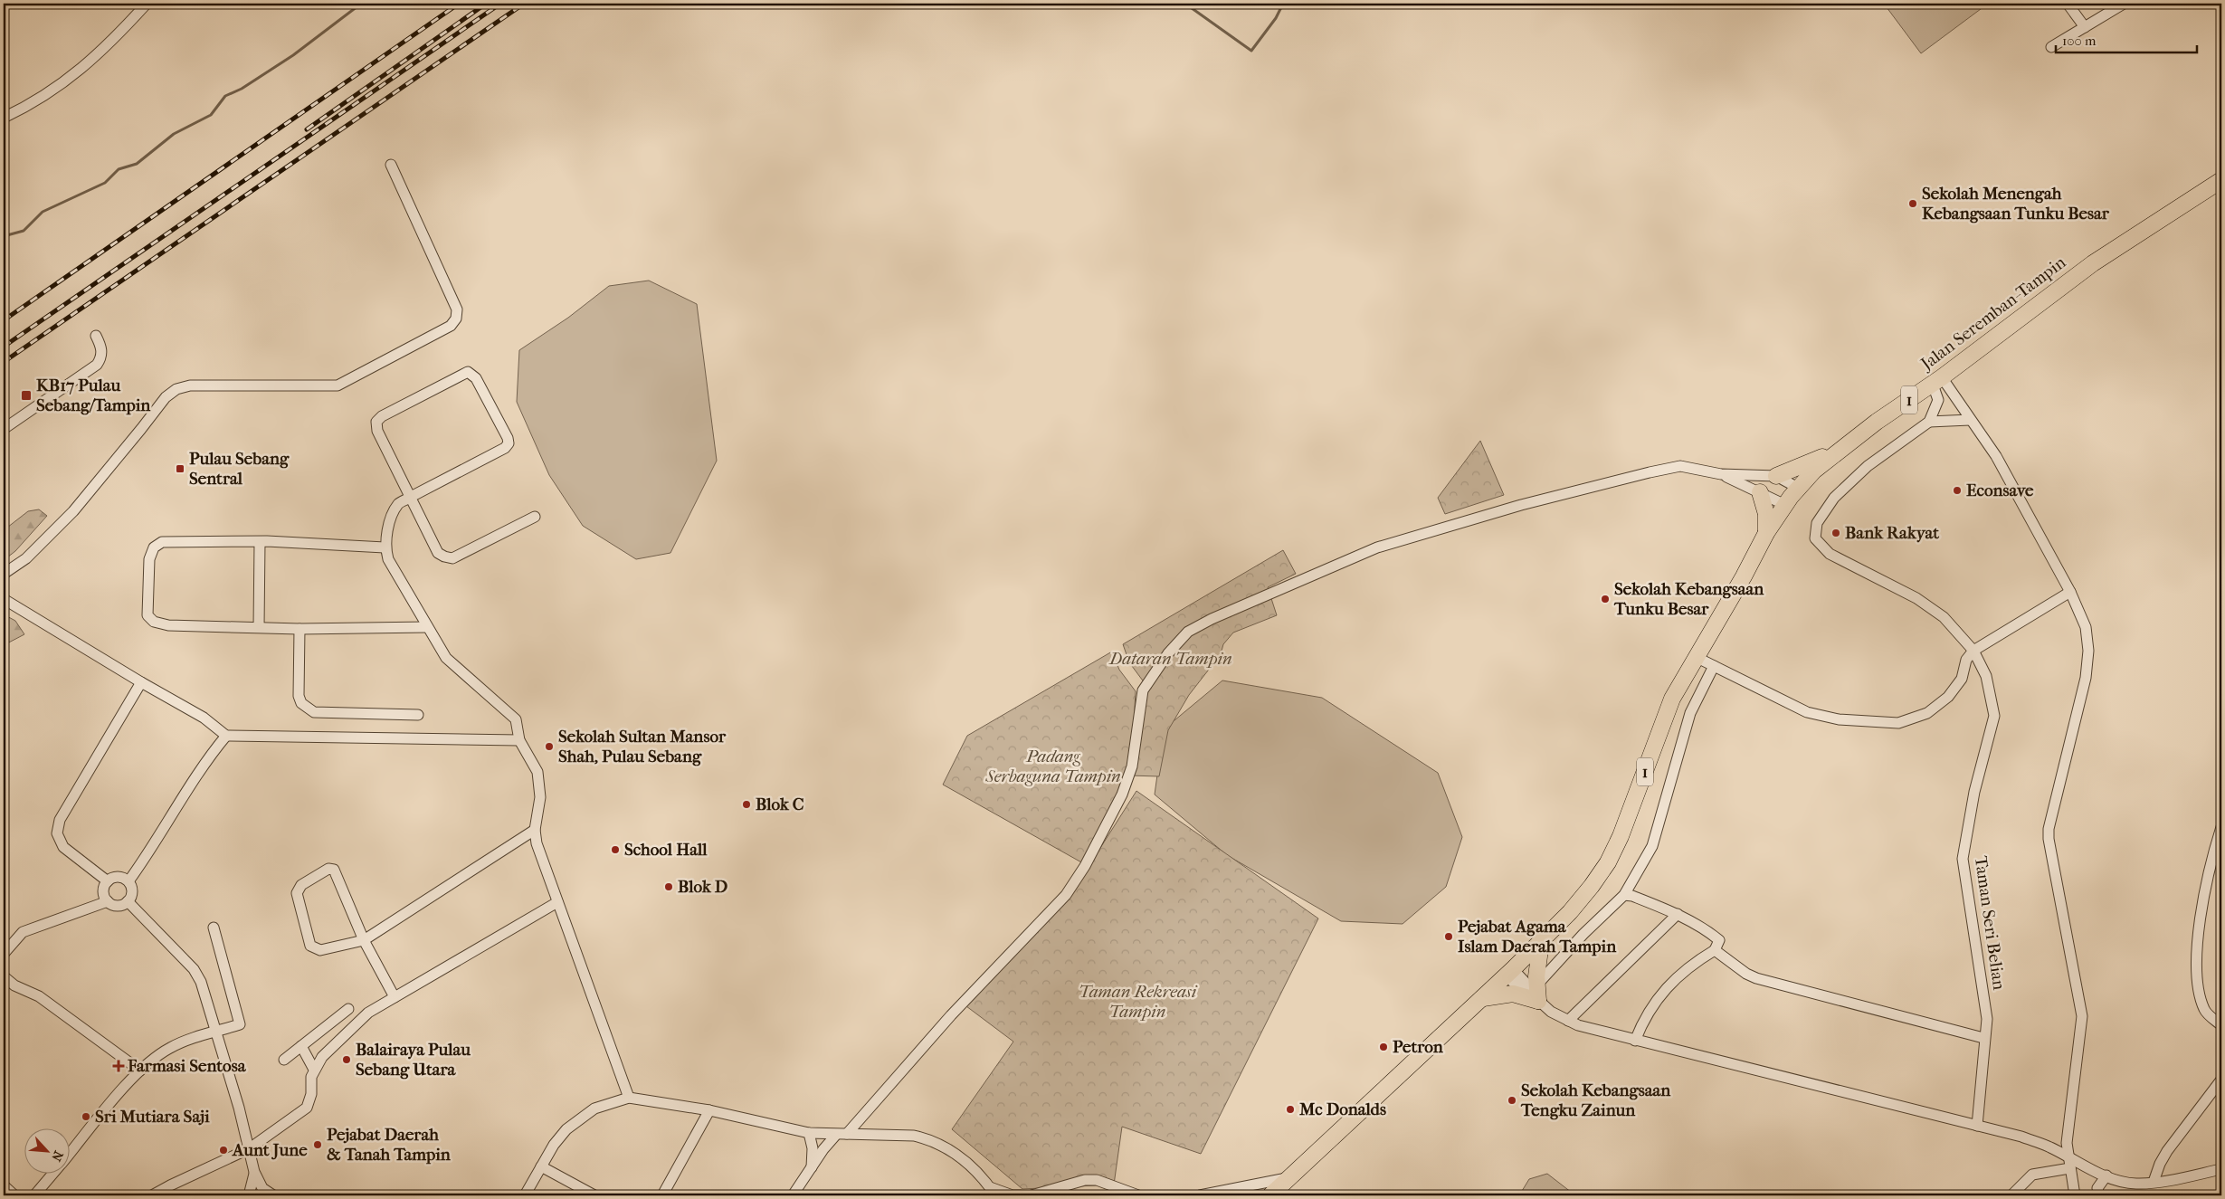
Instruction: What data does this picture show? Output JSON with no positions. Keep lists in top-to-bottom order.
{
  "streets": {
    "highway": ["Jalan Seremban-Tampin", "1"],
    "street": ["Taman Seri Belian"]
  },
  "parks": ["Dataran Tampin", "Padang Serbaguna Tampin", "Taman Rekreasi Tampin"],
  "places": {
    "other": [
      "Sekolah Menengah Kebangsaan Tunku Besar",
      "Econsave",
      "Bank Rakyat",
      "Sekolah Kebangsaan Tunku Besar",
      "Sekolah Sultan Mansor Shah, Pulau Sebang",
      "Blok C",
      "School Hall",
      "Blok D",
      "Pejabat Agama Islam Daerah Tampin",
      "Petron",
      "Balairaya Pulau Sebang Utara",
      "Sekolah Kebangsaan Tengku Zainun",
      "Mc Donalds",
      "Sri Mutiara Saji",
      "Pejabat Daerah & Tanah Tampin",
      "Aunt June"
    ],
    "transit": ["KB17 Pulau Sebang/Tampin", "Pulau Sebang Sentral"],
    "health": ["Farmasi Sentosa"]
  },
  "scale_bar": "100 m",
  "north": "bottom right"
}
